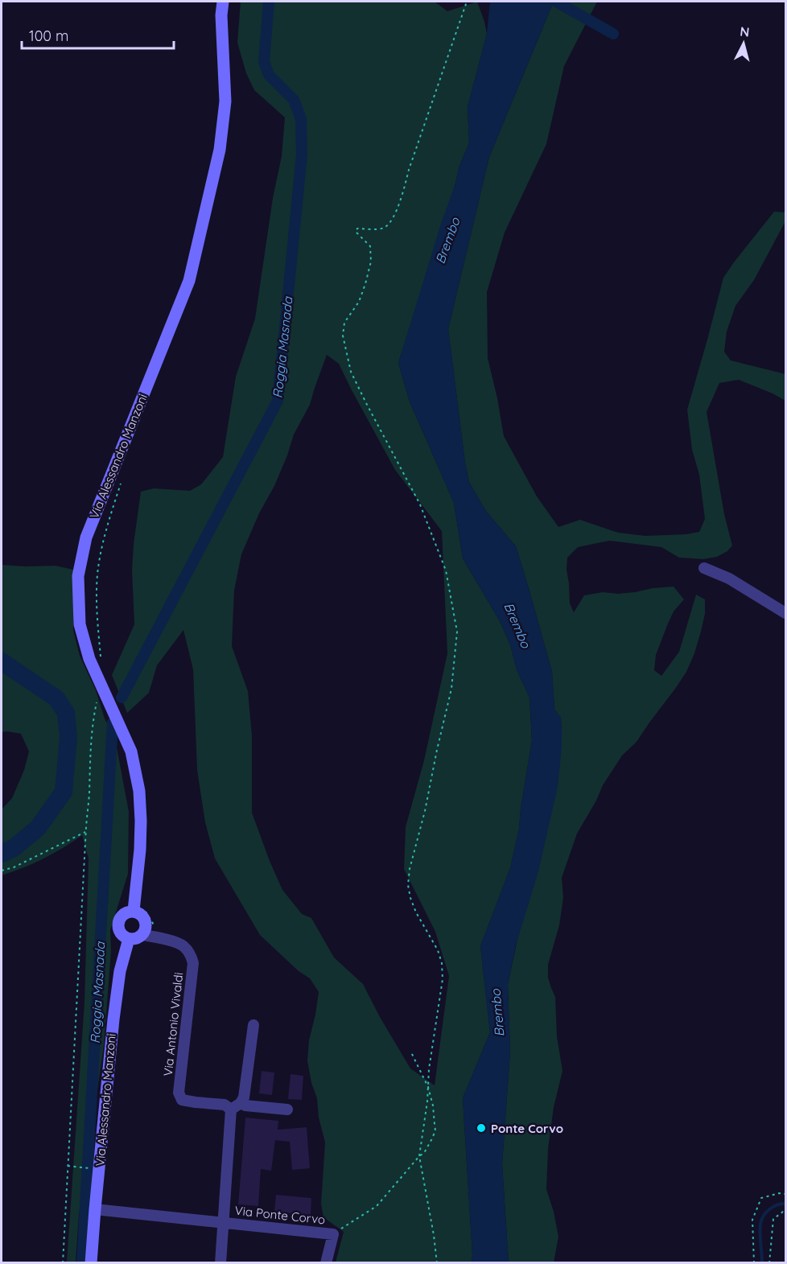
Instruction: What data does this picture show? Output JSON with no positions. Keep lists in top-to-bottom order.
{
  "streets": {
    "street": ["Via Alessandro Manzoni", "Via Antonio Vivaldi", "Via Ponte Corvo"]
  },
  "crossings": [
    ["Via Alessandro Manzoni", "Via Antonio Vivaldi"],
    ["Via Alessandro Manzoni", "Via Ponte Corvo"]
  ],
  "water": ["Brembo", "Roggia Masnada"],
  "places": ["Ponte Corvo"],
  "scale_bar": "100 m",
  "north": "top"
}
